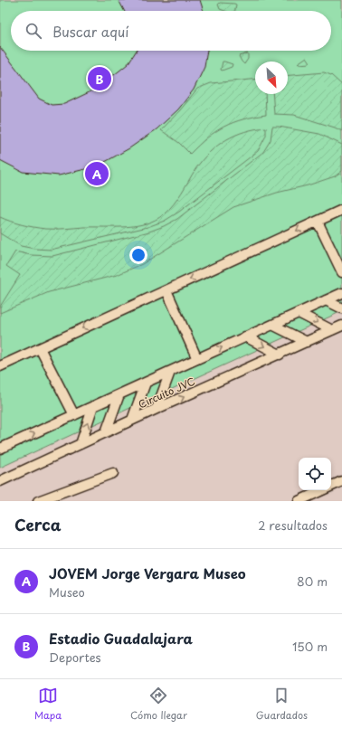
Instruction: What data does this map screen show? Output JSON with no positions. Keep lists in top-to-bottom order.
{
  "streets": {
    "lane": ["Circuito JVC"]
  },
  "north": "bottom right",
  "page": {
    "search": "Buscar aquí",
    "pins": ["B", "A"],
    "heading": ["Cerca", "2 resultados"],
    "list": [
      {
        "mark": "A",
        "name": "JOVEM Jorge Vergara Museo",
        "note": "Museo",
        "value": "80 m"
      },
      {
        "mark": "B",
        "name": "Estadio Guadalajara",
        "note": "Deportes",
        "value": "150 m"
      }
    ],
    "nav": ["Mapa", "Cómo llegar", "Guardados"]
  }
}
